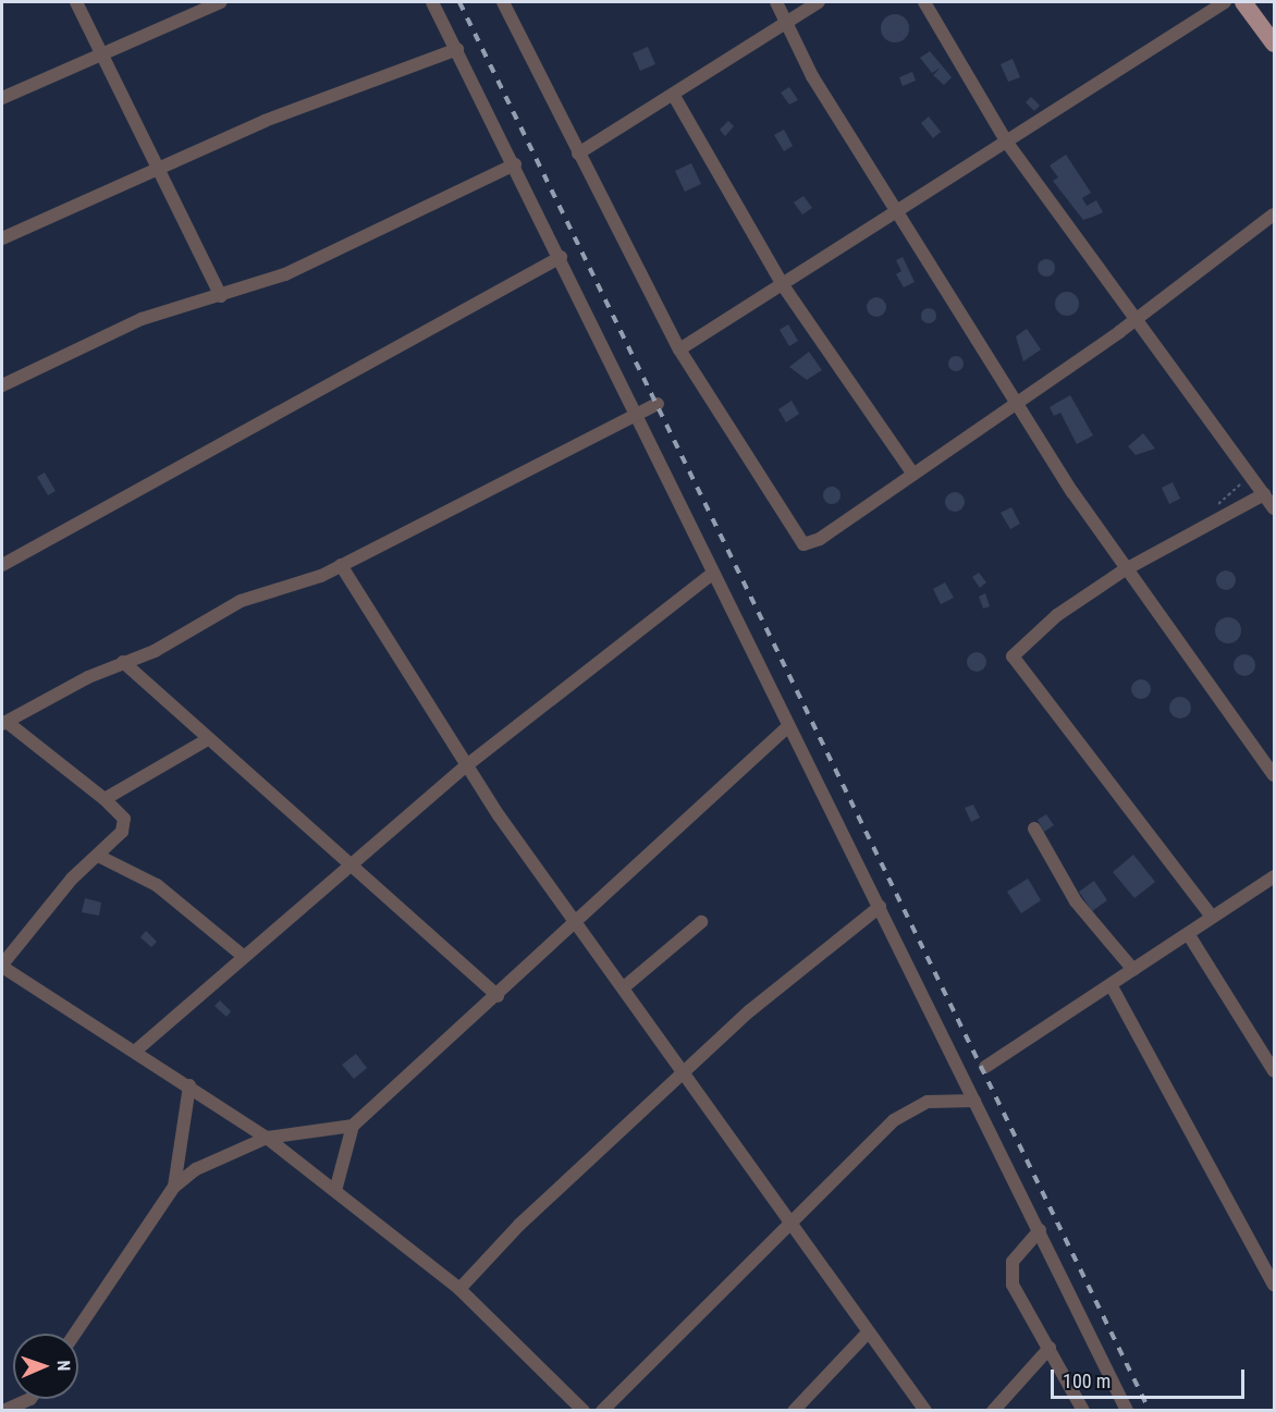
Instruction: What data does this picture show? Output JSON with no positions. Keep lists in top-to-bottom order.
{
  "scale_bar": "100 m",
  "north": "right"
}
